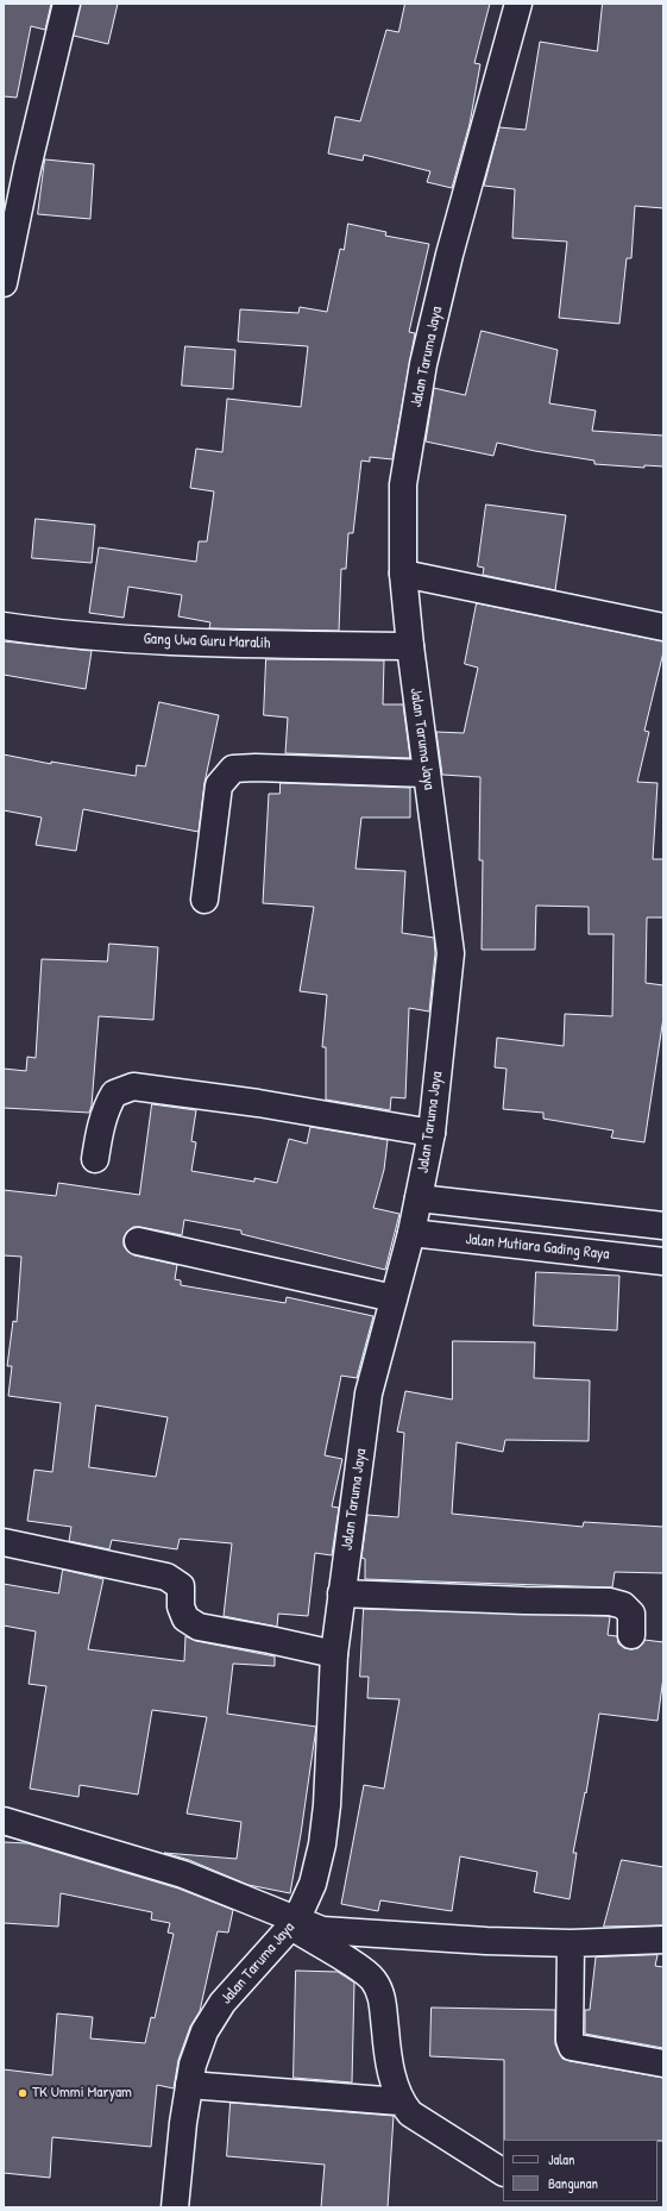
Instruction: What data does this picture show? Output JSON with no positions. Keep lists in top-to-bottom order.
{
  "streets": {
    "street": ["Jalan Taruma Jaya", "Gang Uwa Guru Maralih", "Jalan Mutiara Gading Raya"]
  },
  "crossings": [
    ["Jalan Taruma Jaya", "Gang Uwa Guru Maralih"],
    ["Jalan Taruma Jaya", "Jalan Mutiara Gading Raya"]
  ],
  "places": ["TK Ummi Maryam"],
  "legend": ["Jalan", "Bangunan"]
}
